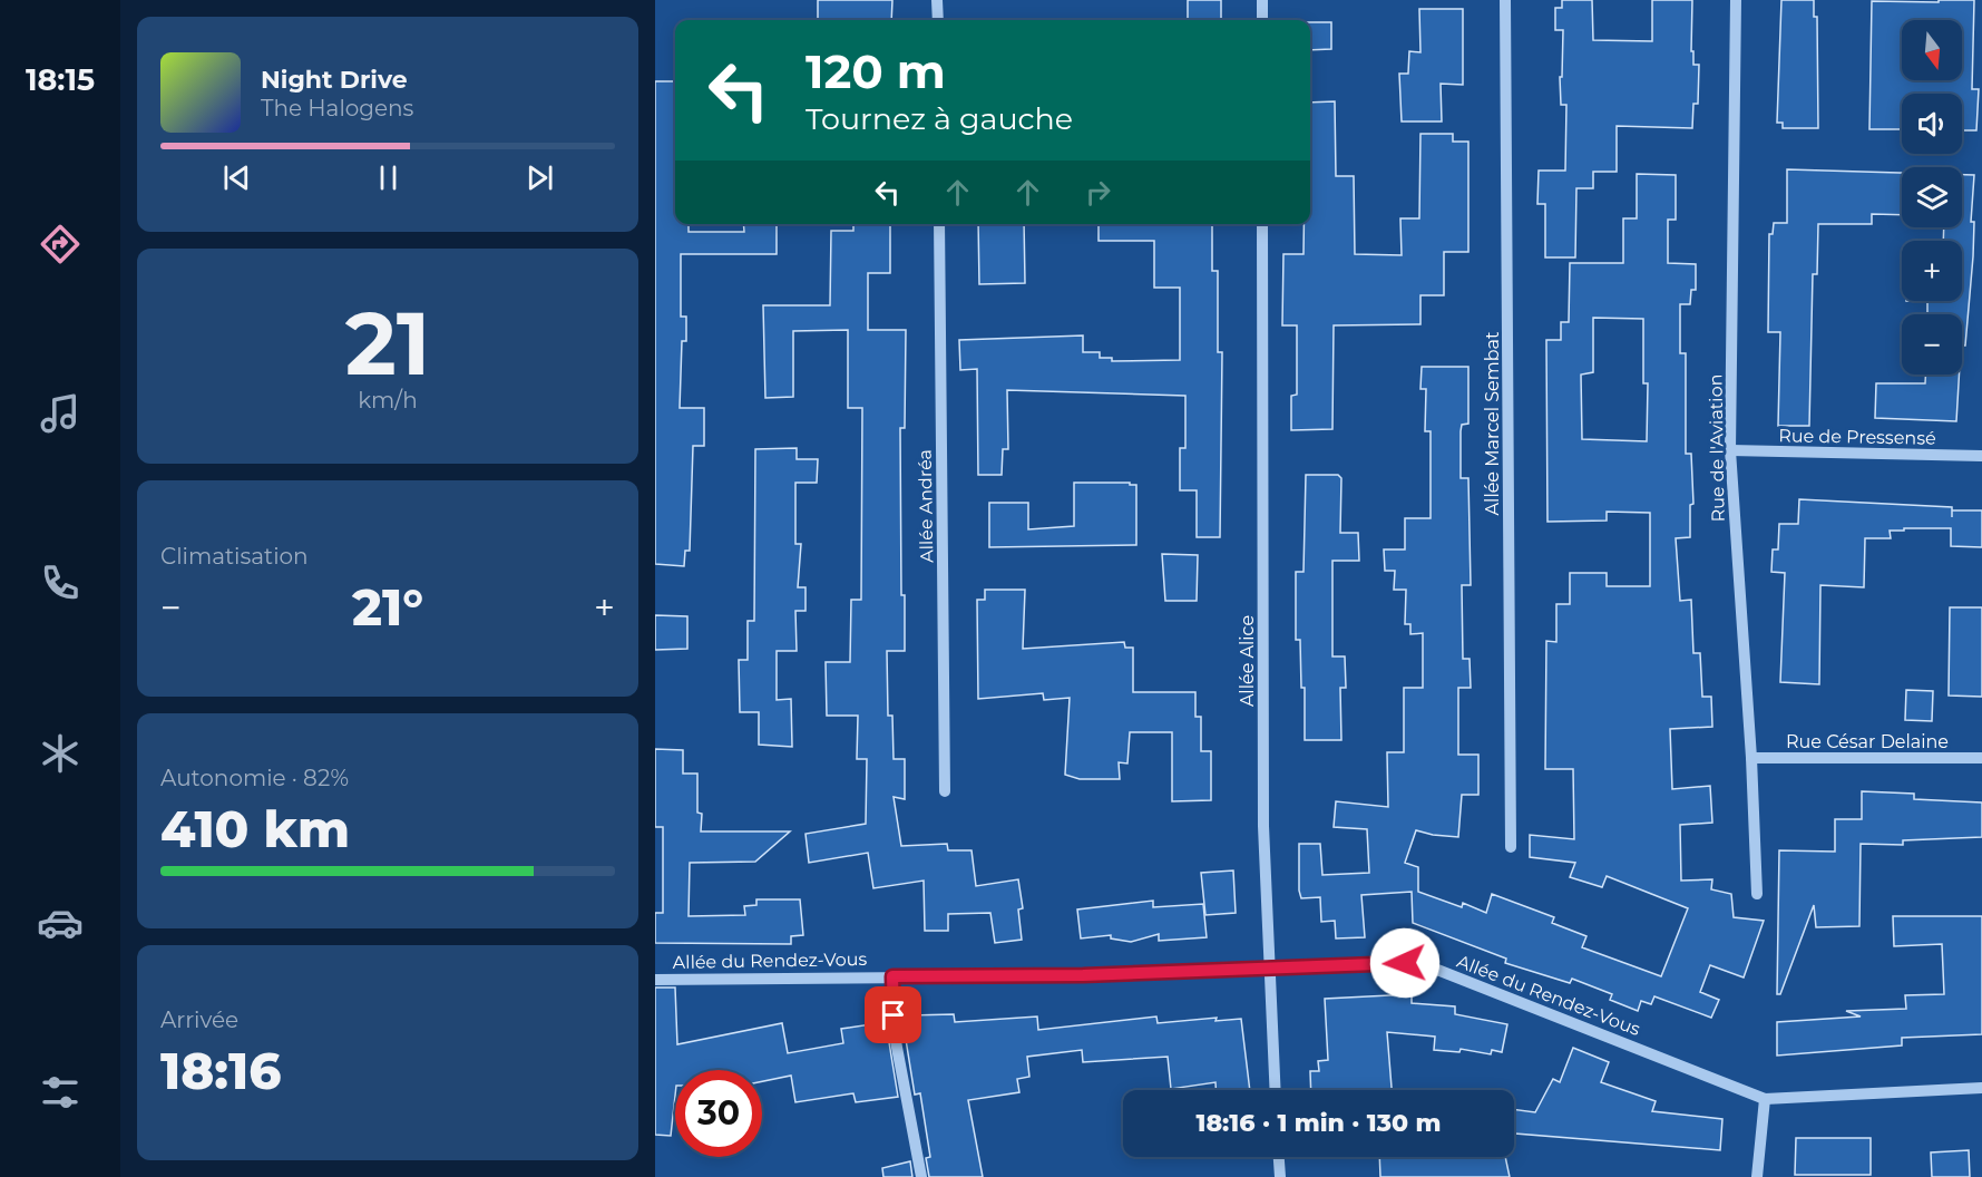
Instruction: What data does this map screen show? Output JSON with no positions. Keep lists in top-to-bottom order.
{
  "streets": {
    "street": [
      "Allée Marcel Sembat",
      "Rue de Pressensé",
      "Rue de l'Aviation",
      "Allée Andréa",
      "Allée Alice",
      "Rue César Delaine",
      "Allée du Rendez-Vous"
    ]
  },
  "crossings": [
    ["Rue de Pressensé", "Rue de l'Aviation"],
    ["Rue de l'Aviation", "Rue César Delaine"],
    ["Allée Alice", "Allée du Rendez-Vous"]
  ],
  "north": "bottom",
  "page": {
    "tabs": "18:15",
    "map_buttons": ["+", "−"],
    "turn": ["120 m", "Tournez à gauche"],
    "song": ["Night Drive", "The Halogens"],
    "tile": [
      ["21", "km/h"],
      "Climatisation",
      ["Autonomie · 82%", "410 km"],
      ["Arrivée", "18:16"]
    ],
    "heat": ["−", "21°", "+"],
    "limit": "30",
    "trip": "18:16 · 1 min · 130 m"
  }
}
